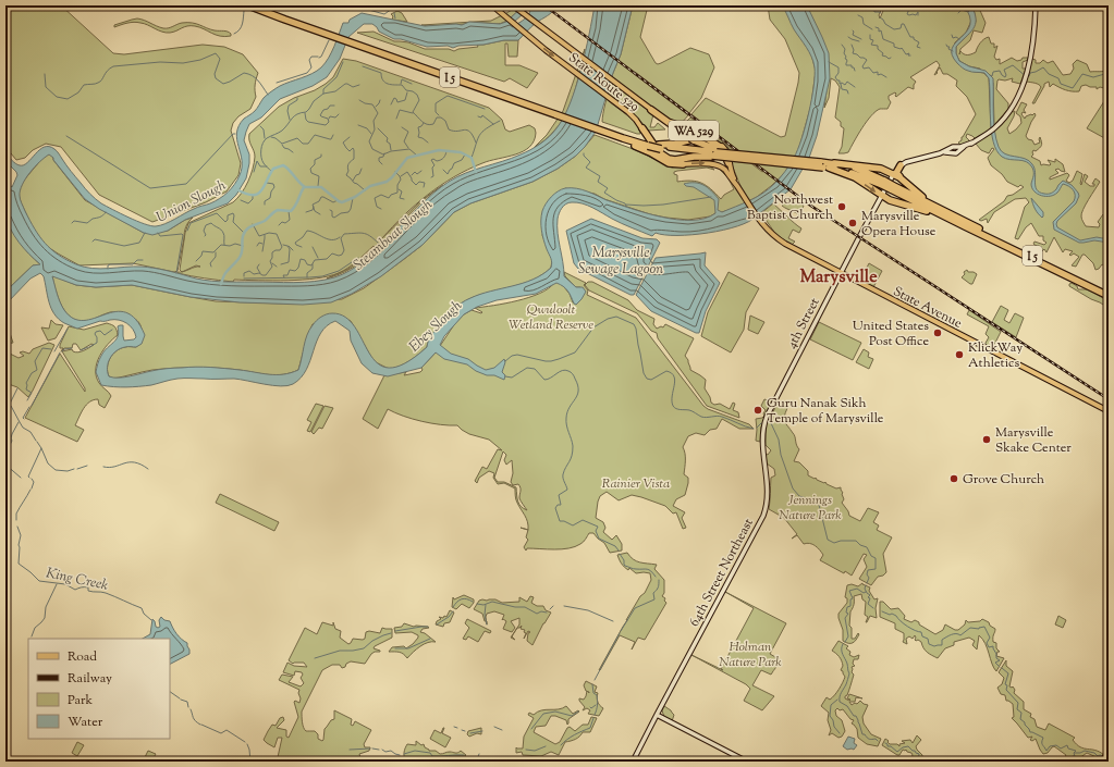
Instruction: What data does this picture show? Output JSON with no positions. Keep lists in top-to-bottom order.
{
  "streets": {
    "highway": ["I 5"],
    "main road": [
      "State Route 529",
      "WA 529",
      "State Avenue",
      "4th Street",
      "64th Street Northeast"
    ]
  },
  "crossings": [
    ["I 5", "State Route 529"],
    ["I 5", "State Avenue"],
    ["State Route 529", "State Avenue"],
    ["State Avenue", "4th Street"],
    ["4th Street", "64th Street Northeast"]
  ],
  "districts": ["Marysville"],
  "water": [
    "Union Slough",
    "Steamboat Slough",
    "Marysville Sewage Lagoon",
    "Ebey Slough",
    "King Creek"
  ],
  "parks": [
    "Qwuloolt Wetland Reserve",
    "Rainier Vista",
    "Jennings Nature Park",
    "Holman Nature Park"
  ],
  "places": [
    "Northwest Baptist Church",
    "Marysville Opera House",
    "United States Post Office",
    "KlickWay Athletics",
    "Guru Nanak Sikh Temple of Marysville",
    "Marysville Skake Center",
    "Grove Church"
  ],
  "legend": [
    "Road",
    "Railway",
    "Park",
    "Water"
  ]
}
